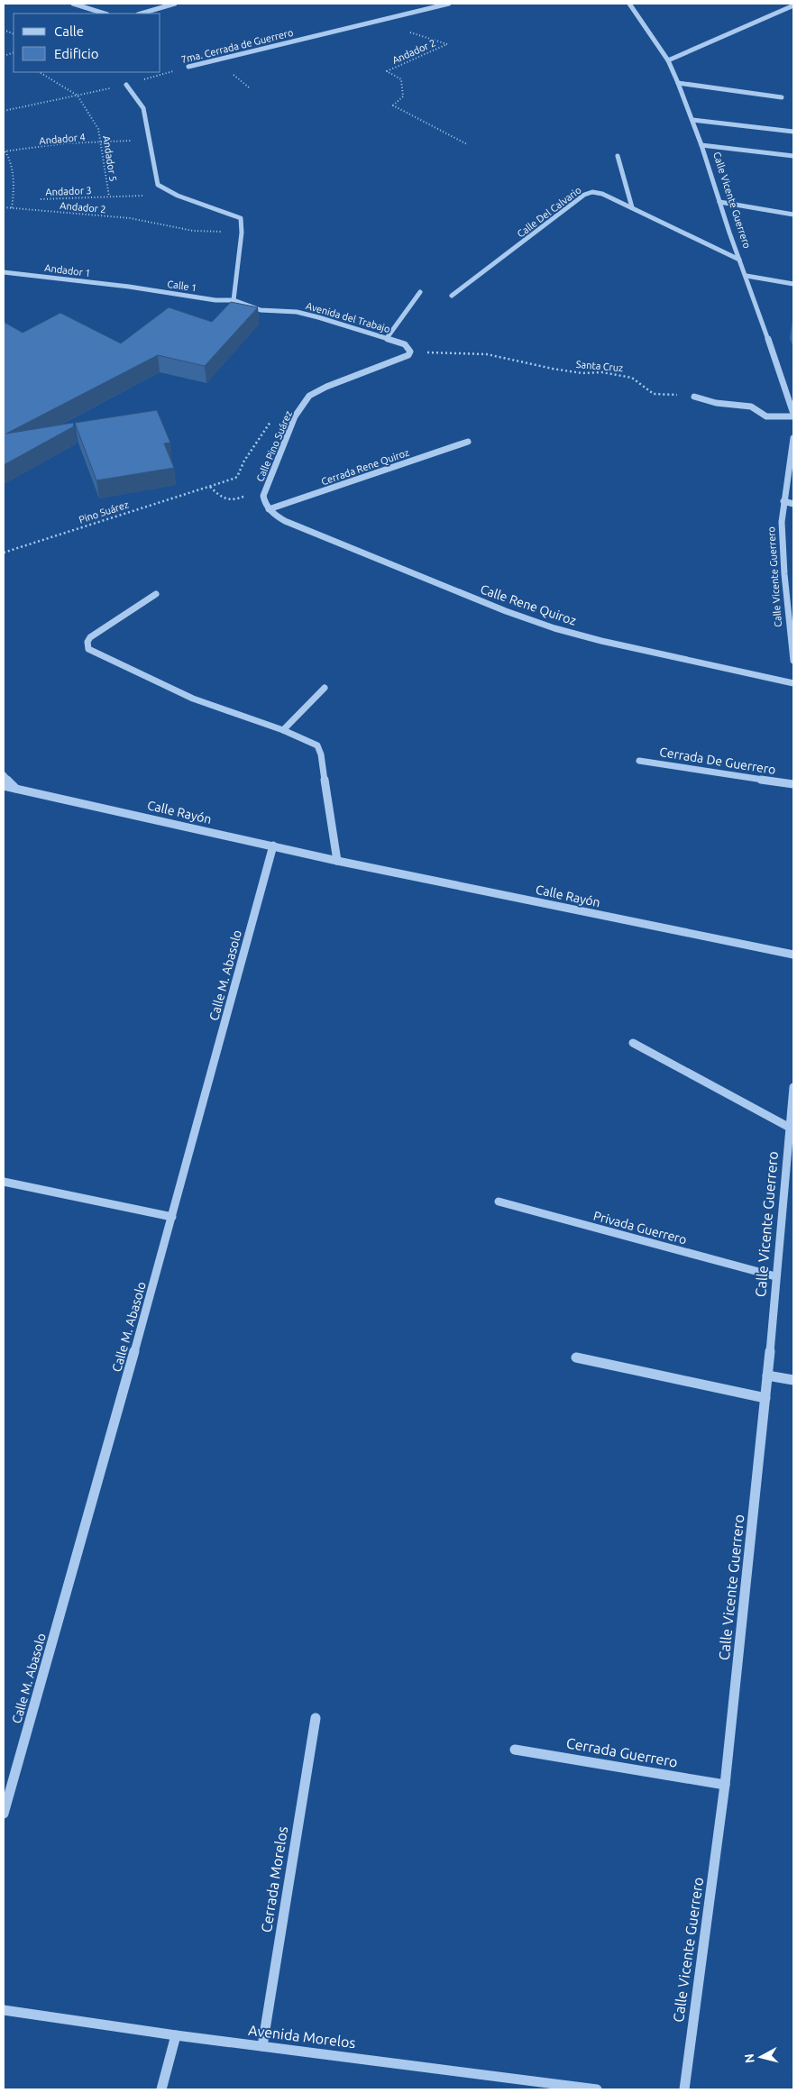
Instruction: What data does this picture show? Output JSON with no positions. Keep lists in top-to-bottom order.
{
  "streets": {
    "street": [
      "7ma. Cerrada de Guerrero",
      "Calle Vicente Guerrero",
      "Calle Del Calvario",
      "Andador 1",
      "Calle 1",
      "Avenida del Trabajo",
      "Calle Pino Suárez",
      "Cerrada Rene Quiroz",
      "Calle Rene Quiroz",
      "Cerrada De Guerrero",
      "Calle Rayón",
      "Calle M. Abasolo",
      "Privada Guerrero",
      "Cerrada Guerrero",
      "Cerrada Morelos",
      "Avenida Morelos"
    ],
    "path": [
      "Andador 2",
      "Andador 4",
      "Andador 5",
      "Andador 3",
      "Santa Cruz",
      "Pino Suárez"
    ]
  },
  "crossings": [
    ["7ma. Cerrada de Guerrero", "Andador 2"],
    ["7ma. Cerrada de Guerrero", "Andador 5"],
    ["Andador 4", "Andador 5"],
    ["Andador 5", "Andador 3"],
    ["Calle Vicente Guerrero", "Calle Del Calvario"],
    ["Calle Vicente Guerrero", "Privada Guerrero"],
    ["Calle Vicente Guerrero", "Cerrada Guerrero"],
    ["Andador 1", "Calle 1"],
    ["Calle 1", "Avenida del Trabajo"],
    ["Avenida del Trabajo", "Santa Cruz"],
    ["Avenida del Trabajo", "Calle Pino Suárez"],
    ["Santa Cruz", "Calle Pino Suárez"],
    ["Calle Pino Suárez", "Cerrada Rene Quiroz"],
    ["Calle Pino Suárez", "Calle Rene Quiroz"],
    ["Cerrada Rene Quiroz", "Calle Rene Quiroz"],
    ["Calle Rayón", "Calle M. Abasolo"],
    ["Cerrada Morelos", "Avenida Morelos"]
  ],
  "legend": ["Calle", "Edificio"],
  "north": "left"
}
